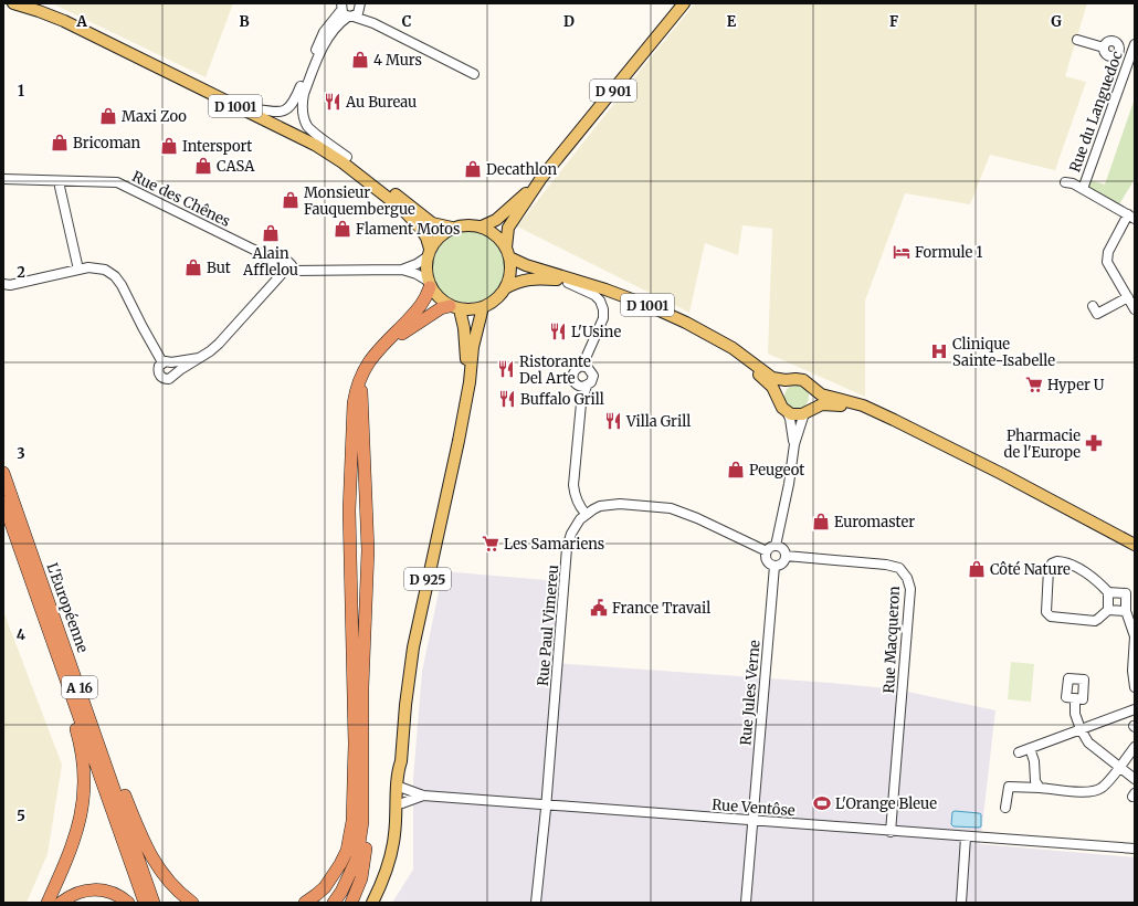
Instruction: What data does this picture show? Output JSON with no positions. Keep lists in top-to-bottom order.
{
  "streets": {
    "highway": ["L'Européenne", "A 16"],
    "main road": ["D 901", "D 1001", "D 925"],
    "street": [
      "Rue du Languedoc",
      "Rue des Chênes",
      "Rue Paul Vimereu",
      "Rue Macqueron",
      "Rue Jules Verne",
      "Rue Ventôse"
    ]
  },
  "crossings": [
    ["D 901", "D 1001"],
    ["D 901", "D 925"],
    ["D 1001", "D 925"],
    ["D 925", "Rue Ventôse"],
    ["Rue Paul Vimereu", "Rue Macqueron"],
    ["Rue Paul Vimereu", "Rue Jules Verne"],
    ["Rue Paul Vimereu", "Rue Ventôse"],
    ["Rue Macqueron", "Rue Jules Verne"],
    ["Rue Macqueron", "Rue Ventôse"],
    ["Rue Jules Verne", "Rue Ventôse"]
  ],
  "places": {
    "shop": [
      "4 Murs",
      "Maxi Zoo",
      "Bricoman",
      "Intersport",
      "CASA",
      "Decathlon",
      "Monsieur Fauquembergue",
      "Flament Motos",
      "Alain Afflelou",
      "But",
      "Peugeot",
      "Euromaster",
      "Côté Nature"
    ],
    "restaurant": [
      "Au Bureau",
      "L'Usine",
      "Ristorante Del Arte",
      "Buffalo Grill",
      "Villa Grill"
    ],
    "hotel": ["Formule 1"],
    "hospital": ["Clinique Sainte-Isabelle"],
    "supermarket": ["Hyper U", "Les Samariens"],
    "pharmacy": ["Pharmacie de l'Europe"],
    "public building": ["France Travail"],
    "sports": ["L'Orange Bleue"]
  },
  "grid": {
    "columns": [
      "A",
      "B",
      "C",
      "D",
      "E",
      "F",
      "G"
    ],
    "rows": [
      "1",
      "2",
      "3",
      "4",
      "5"
    ]
  }
}
